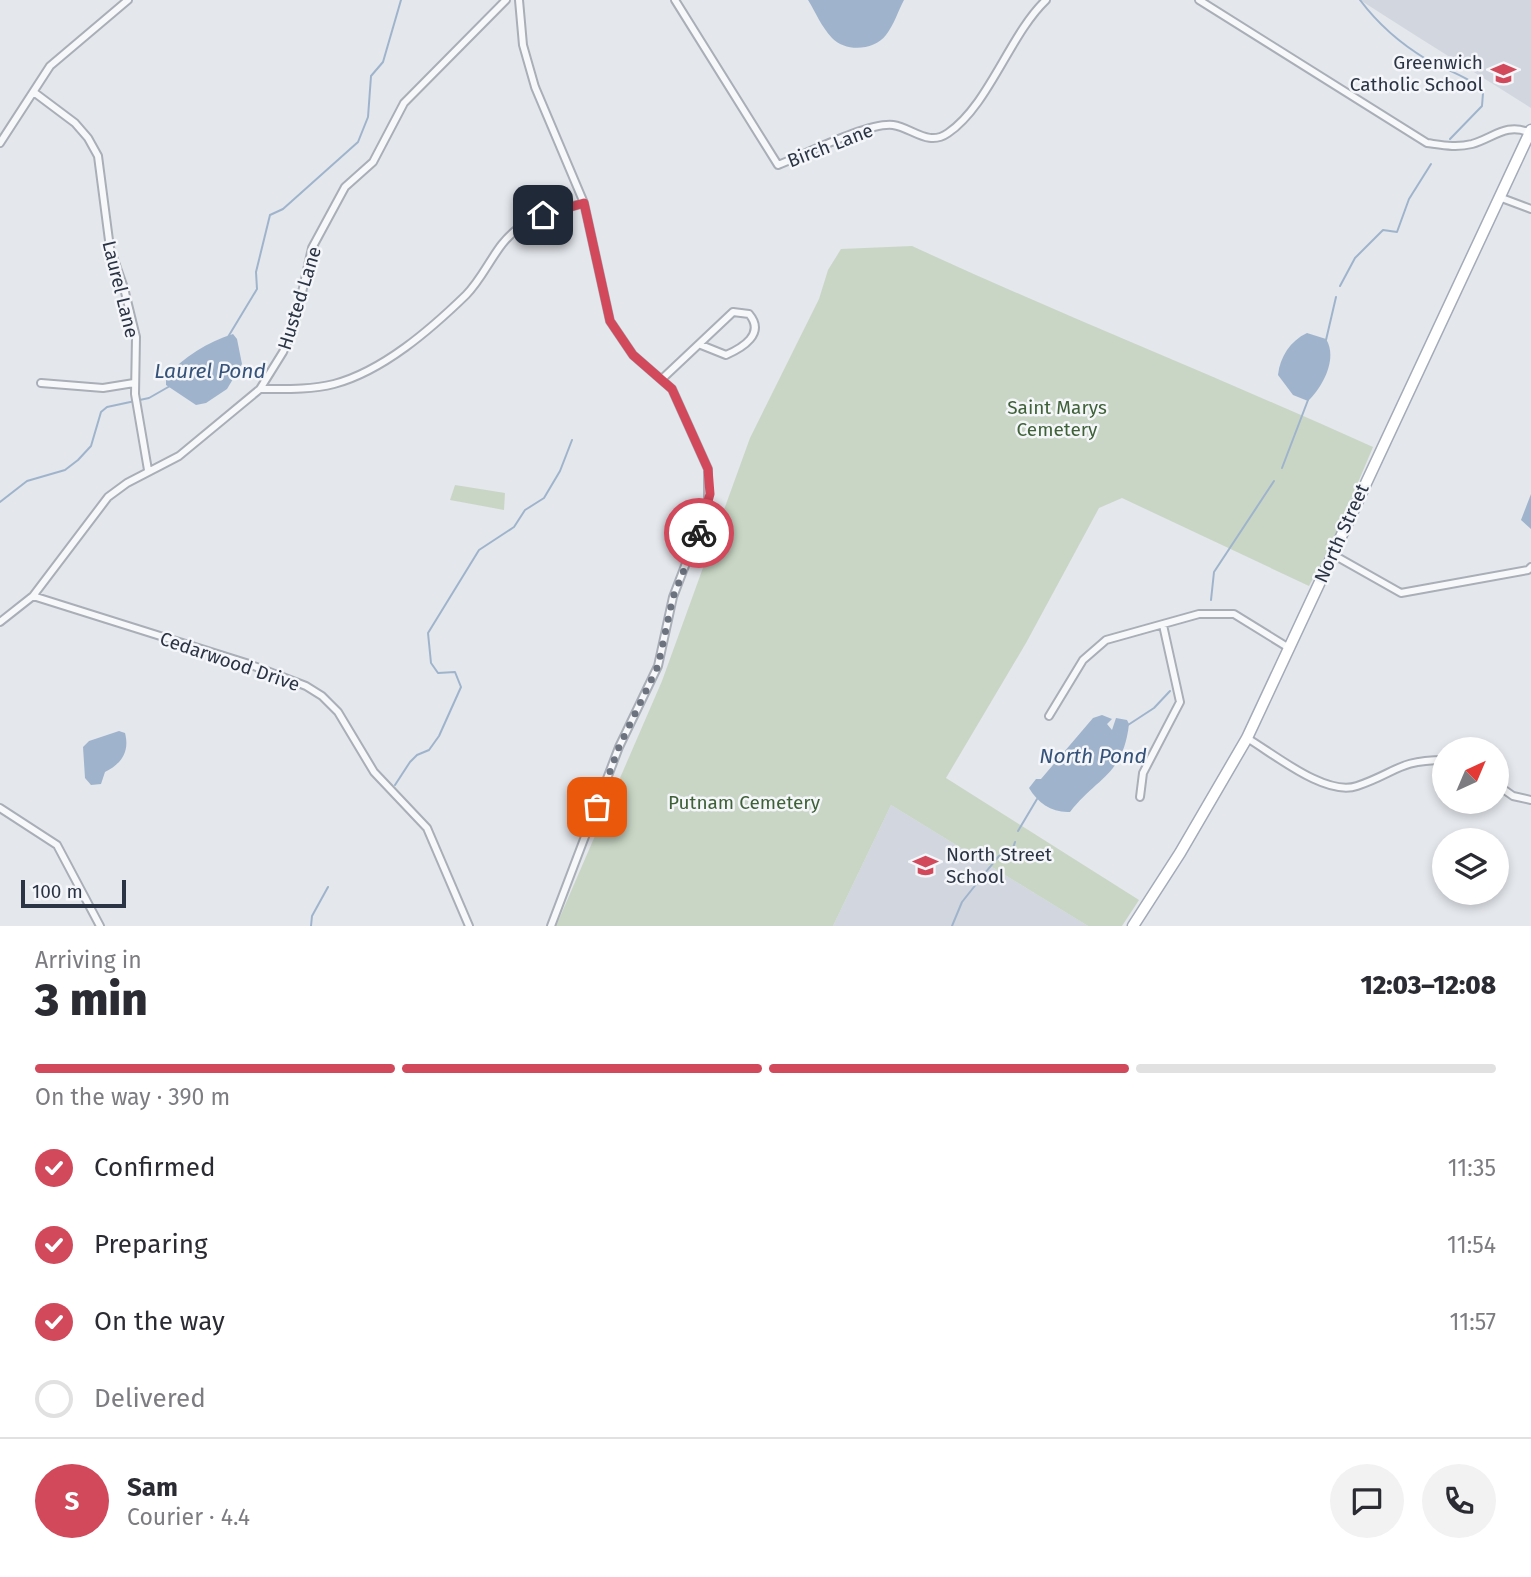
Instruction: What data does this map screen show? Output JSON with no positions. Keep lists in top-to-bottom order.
{
  "streets": {
    "main road": ["North Street"],
    "street": [
      "Birch Lane",
      "Laurel Lane",
      "Husted Lane",
      "Cedarwood Drive"
    ]
  },
  "crossings": [
    ["Laurel Lane", "Husted Lane"],
    ["Husted Lane", "Cedarwood Drive"]
  ],
  "water": ["Laurel Pond", "North Pond"],
  "parks": ["Saint Marys Cemetery", "Putnam Cemetery"],
  "places": {
    "school or university": ["Greenwich Catholic School", "North Street School"]
  },
  "scale_bar": "100 m",
  "north": "top right",
  "page": {
    "scale": "100 m",
    "heading": ["3 min", "Arriving in", "12:03–12:08"],
    "panel": ["Sam", "Courier · 4.4"],
    "bar": "On the way · 390 m",
    "list": [
      ["Confirmed", "11:35"],
      ["Preparing", "11:54"],
      ["On the way", "11:57"],
      "Delivered"
    ],
    "round": "S"
  }
}
